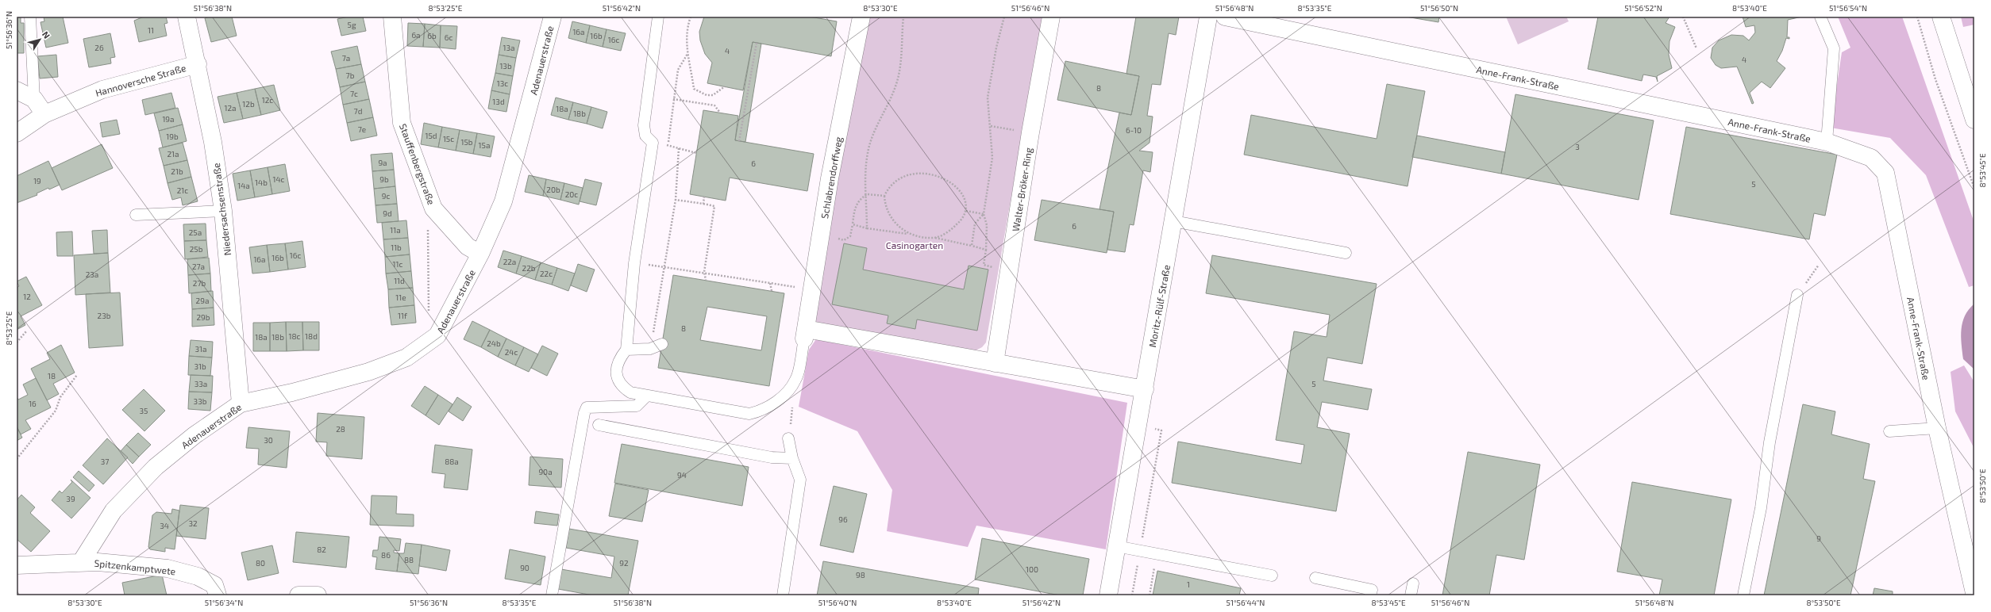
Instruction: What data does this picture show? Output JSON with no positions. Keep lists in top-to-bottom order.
{
  "streets": {
    "street": [
      "Adenauerstraße",
      "Anne-Frank-Straße",
      "Hannoversche Straße",
      "Stauffenbergstraße",
      "Schlabrendorffweg",
      "Walter-Bröker-Ring",
      "Niedersachsenstraße",
      "Moritz-Rülf-Straße",
      "Spitzenkamptwete"
    ]
  },
  "crossings": [
    ["Adenauerstraße", "Stauffenbergstraße"],
    ["Adenauerstraße", "Niedersachsenstraße"],
    ["Adenauerstraße", "Spitzenkamptwete"],
    ["Hannoversche Straße", "Niedersachsenstraße"]
  ],
  "parks": ["Casinogarten"],
  "house_numbers": [
    "5g",
    "11",
    "16a",
    "6a",
    "6b",
    "16b",
    "6c",
    "16c",
    "26",
    "13a",
    "4",
    "7a",
    "4",
    "13b",
    "7b",
    "13c",
    "8",
    "7c",
    "12c",
    "13d",
    "12b",
    "12a",
    "18a",
    "7d",
    "18b",
    "19a",
    "7e",
    "6-10",
    "15d",
    "19b",
    "15c",
    "15b",
    "15a",
    "3",
    "21a",
    "9a",
    "6",
    "21b",
    "14c",
    "9b",
    "19",
    "14b",
    "5",
    "14a",
    "20b",
    "21c",
    "20c",
    "9c",
    "9d",
    "6",
    "11a",
    "25a",
    "11b",
    "25b",
    "16c",
    "16b",
    "16a",
    "22a",
    "11c",
    "27a",
    "22b",
    "22c",
    "23a",
    "11d",
    "27b",
    "12",
    "11e",
    "29a",
    "23b",
    "11f",
    "29b",
    "8",
    "18c",
    "18d",
    "18a",
    "18b",
    "24b",
    "31a",
    "24c",
    "31b",
    "18",
    "33a",
    "5",
    "33b",
    "16",
    "35",
    "28",
    "30",
    "37",
    "88a",
    "90a",
    "94",
    "39",
    "96",
    "32",
    "34",
    "9",
    "82",
    "86",
    "88",
    "80",
    "92",
    "90",
    "100",
    "98",
    "1"
  ],
  "north": "top right",
  "coordinates": [
    "51°56'38\"N",
    "8°53'25\"E",
    "51°56'42\"N",
    "8°53'30\"E",
    "51°56'46\"N",
    "51°56'48\"N",
    "8°53'35\"E",
    "51°56'50\"N",
    "51°56'52\"N",
    "8°53'40\"E",
    "51°56'54\"N",
    "51°56'36\"N",
    "8°53'45\"E",
    "8°53'50\"E",
    "51°56'34\"N",
    "51°56'40\"N",
    "51°56'44\"N"
  ]
}
